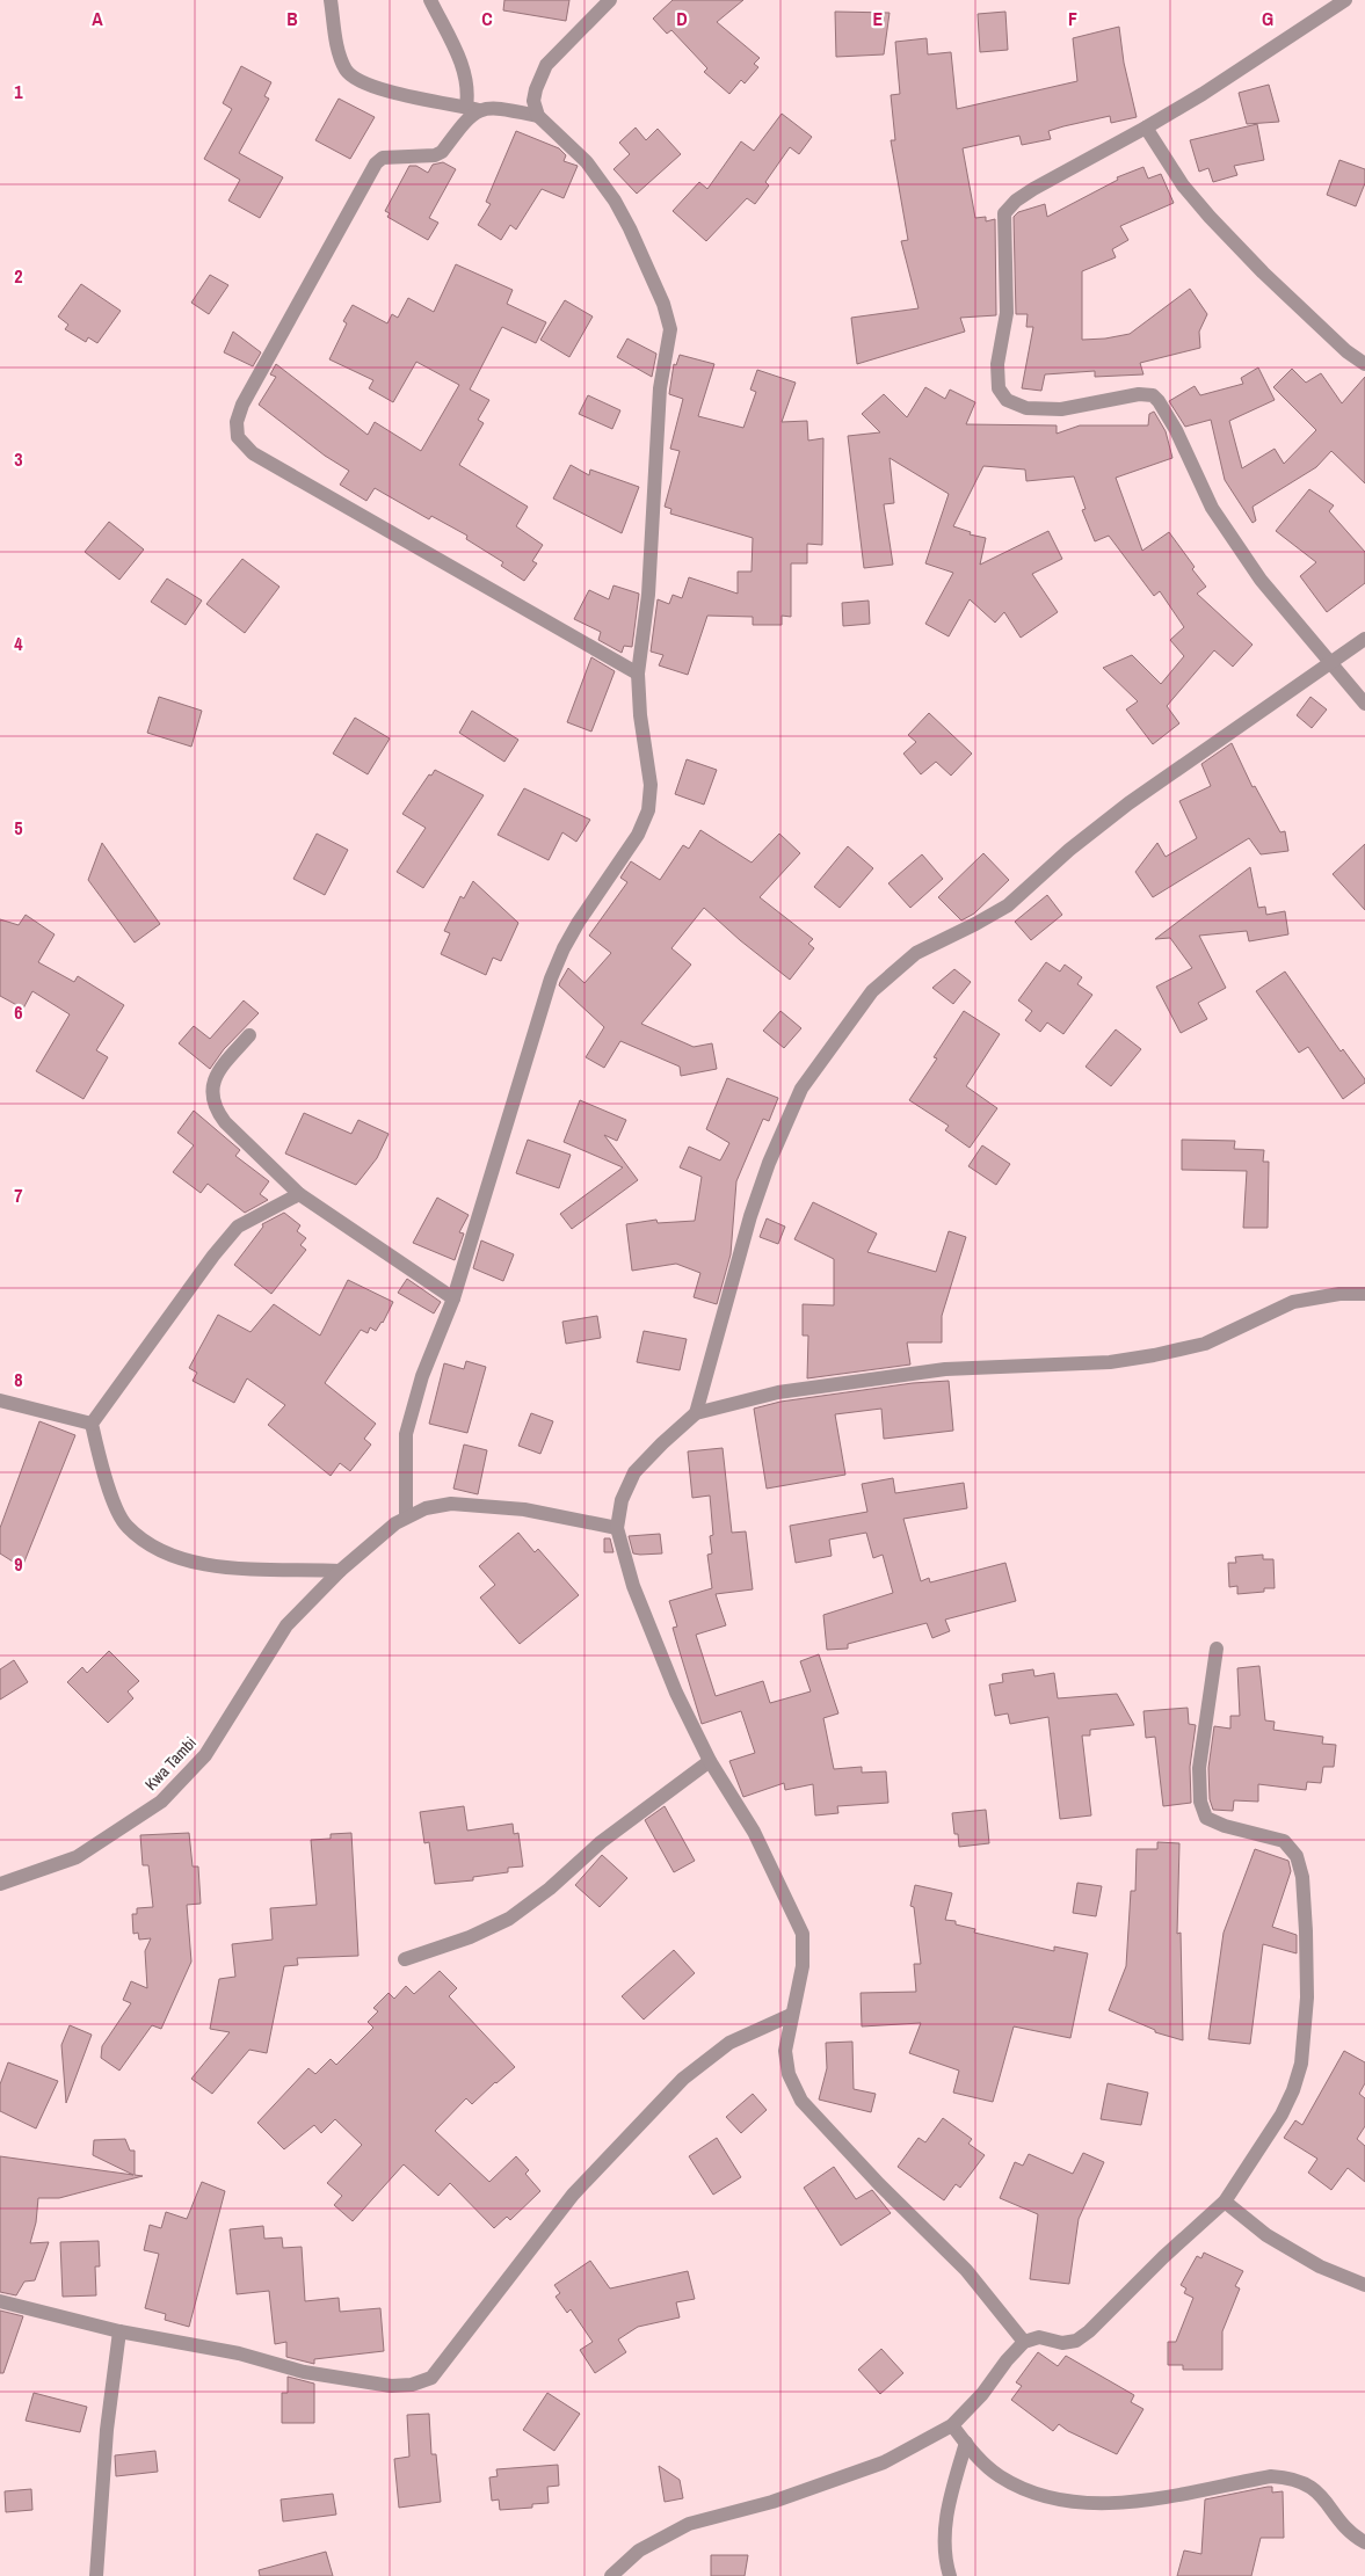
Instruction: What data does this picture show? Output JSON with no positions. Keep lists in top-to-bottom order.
{
  "streets": {
    "street": ["Kwa Tambi"]
  },
  "grid": {
    "columns": [
      "A",
      "B",
      "C",
      "D",
      "E",
      "F",
      "G"
    ],
    "rows": [
      "1",
      "2",
      "3",
      "4",
      "5",
      "6",
      "7",
      "8",
      "9"
    ]
  }
}
